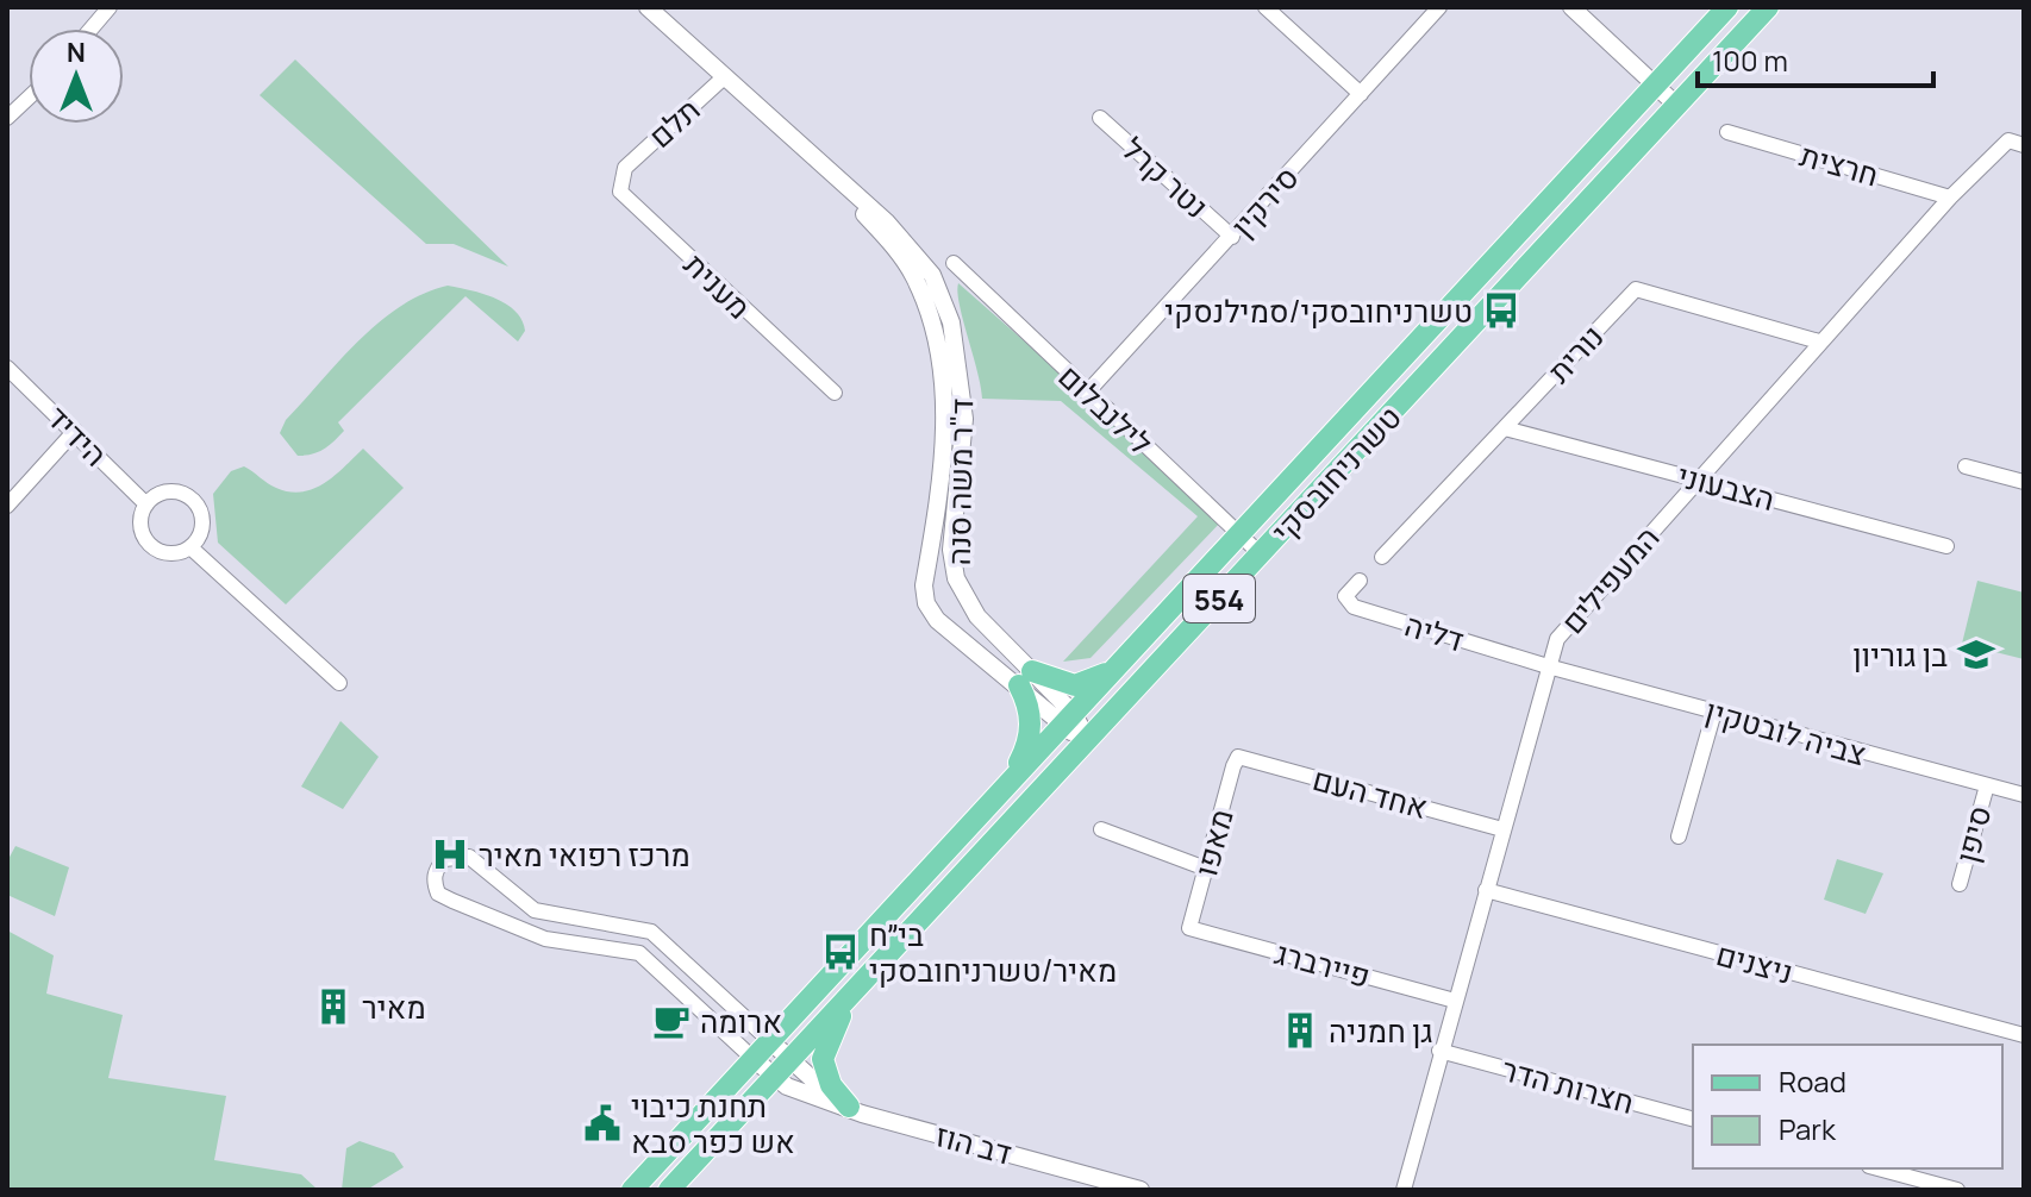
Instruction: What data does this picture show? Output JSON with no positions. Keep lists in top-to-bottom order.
{
  "streets": {
    "main road": ["טשרניחובסקי", "554"],
    "street": [
      "תלם",
      "חרצית",
      "נטר קרל",
      "סירקין",
      "מענית",
      "נורית",
      "לילנבלום",
      "הידיד",
      "ד\"ר משה סנה",
      "הצבעוני",
      "המעפילים",
      "דליה",
      "צביה לובטקין",
      "אחד העם",
      "סיפן",
      "מאפו",
      "ניצנים",
      "פיירברג",
      "חצרות הדר",
      "דב הוז"
    ]
  },
  "crossings": [
    ["תלם", "מענית"],
    ["תלם", "ד\"ר משה סנה"],
    ["חרצית", "המעפילים"],
    ["נטר קרל", "סירקין"],
    ["סירקין", "לילנבלום"],
    ["נורית", "הצבעוני"],
    ["נורית", "המעפילים"],
    ["לילנבלום", "טשרניחובסקי"],
    ["טשרניחובסקי", "ד\"ר משה סנה"],
    ["טשרניחובסקי", "דב הוז"],
    ["הצבעוני", "המעפילים"],
    ["המעפילים", "דליה"],
    ["המעפילים", "צביה לובטקין"],
    ["המעפילים", "אחד העם"],
    ["המעפילים", "ניצנים"],
    ["המעפילים", "פיירברג"],
    ["המעפילים", "חצרות הדר"],
    ["דליה", "צביה לובטקין"],
    ["צביה לובטקין", "סיפן"],
    ["אחד העם", "מאפו"],
    ["מאפו", "פיירברג"]
  ],
  "places": {
    "bus stop": ["טשרניחובסקי/סמילנסקי", "בי״ח מאיר/טשרניחובסקי"],
    "school or university": ["בן גוריון"],
    "hospital": ["מרכז רפואי מאיר"],
    "building": ["מאיר", "גן חמניה"],
    "cafe": ["ארומה"],
    "public building": ["תחנת כיבוי אש כפר סבא"]
  },
  "legend": ["Road", "Park"],
  "scale_bar": "100 m",
  "north": "top"
}
